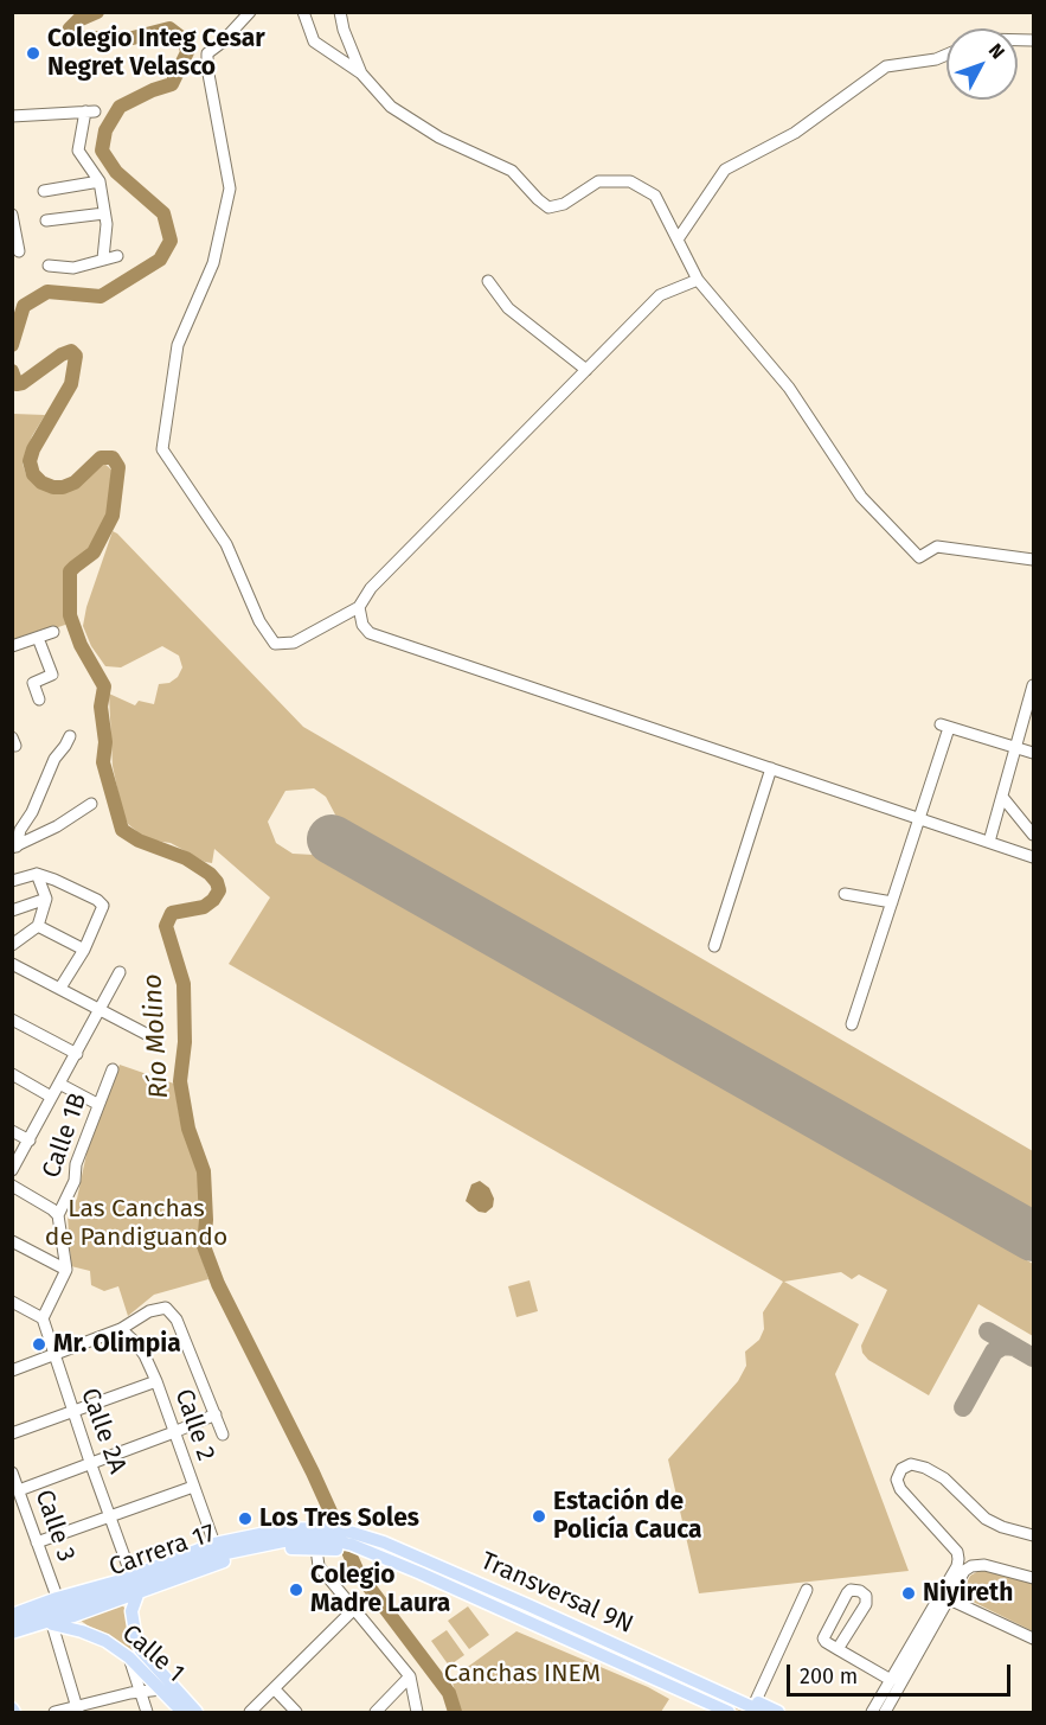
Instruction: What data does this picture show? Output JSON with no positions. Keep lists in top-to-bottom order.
{
  "streets": {
    "main road": ["Carrera 17", "Transversal 9N", "Calle 1"],
    "street": [
      "Calle 1B",
      "Calle 2",
      "Calle 2A",
      "Calle 3"
    ]
  },
  "crossings": [
    ["Calle 2", "Carrera 17"],
    ["Carrera 17", "Transversal 9N"],
    ["Carrera 17", "Calle 1"]
  ],
  "water": ["Río Molino"],
  "parks": ["Las Canchas de Pandiguando", "Canchas INEM"],
  "places": [
    "Colegio Integ Cesar Negret Velasco",
    "Mr. Olimpia",
    "Estación de Policía Cauca",
    "Los Tres Soles",
    "Colegio Madre Laura",
    "Niyireth"
  ],
  "scale_bar": "200 m",
  "north": "top right"
}
